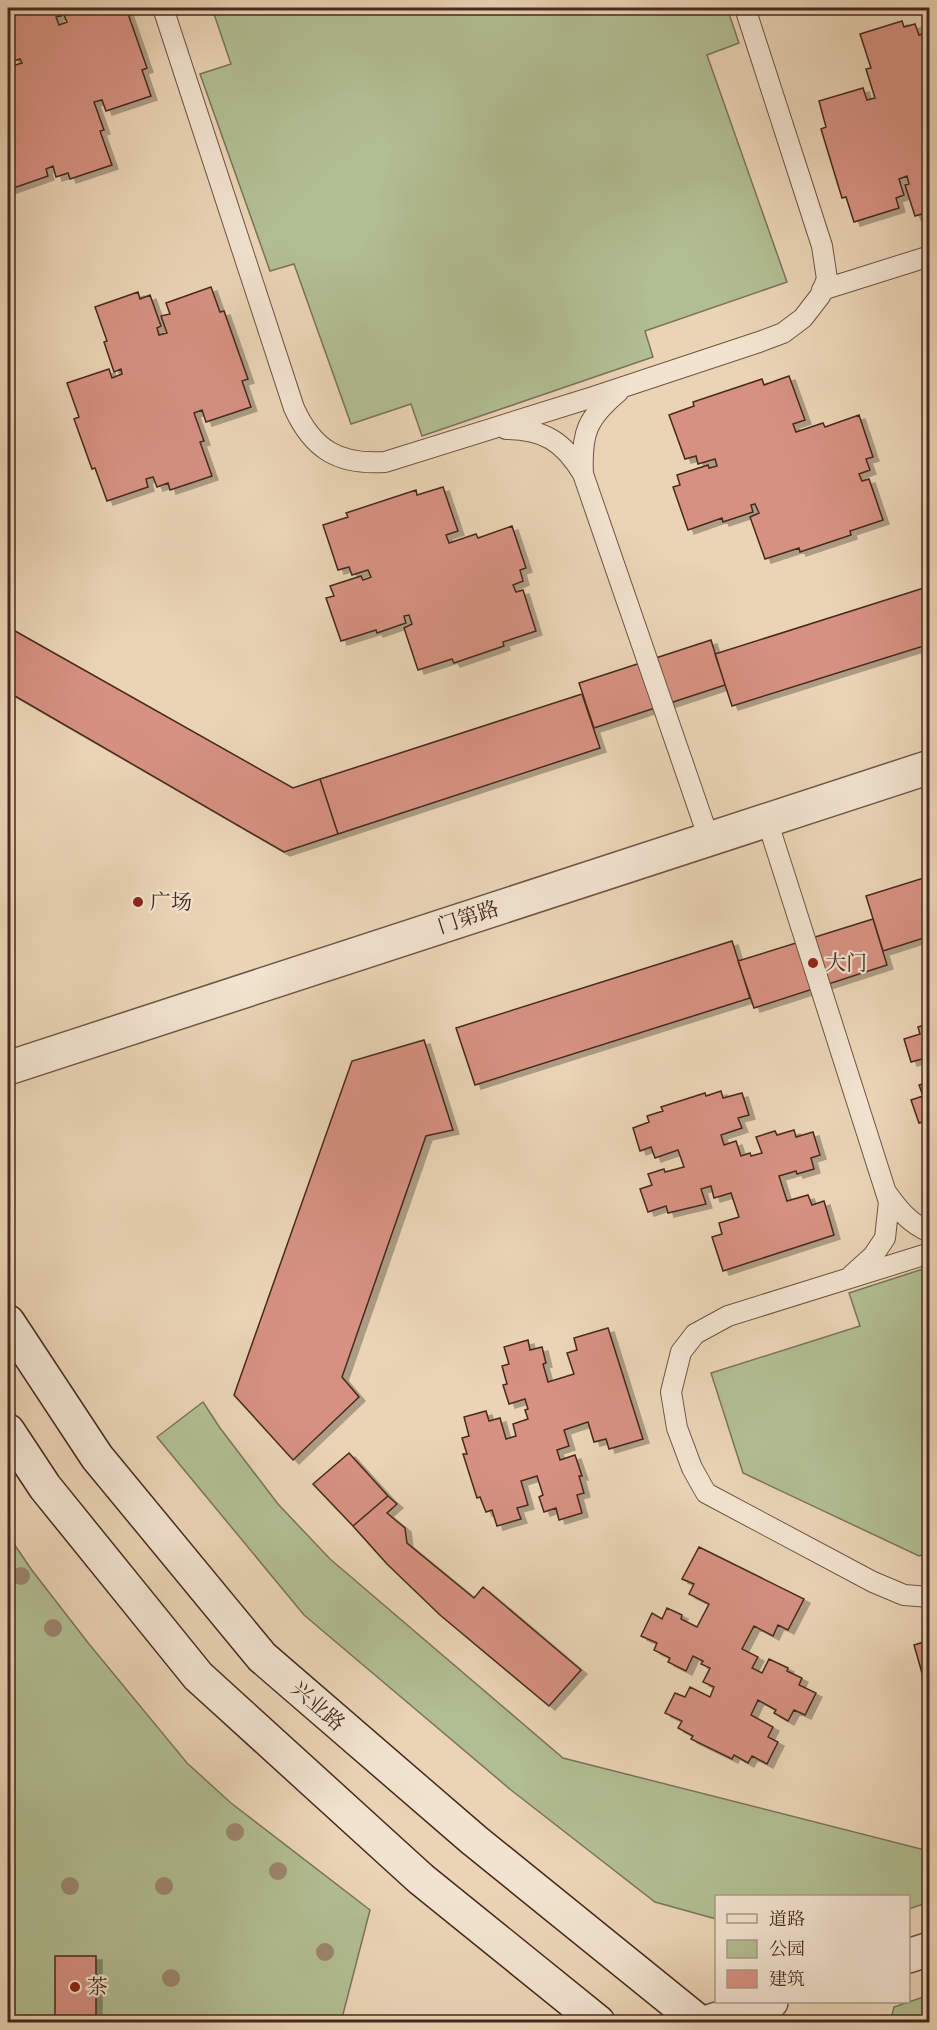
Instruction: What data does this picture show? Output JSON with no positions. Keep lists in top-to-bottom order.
{
  "streets": {
    "street": ["门第路", "兴业路"]
  },
  "places": ["广场", "大门", "茶"],
  "legend": ["道路", "公园", "建筑"]
}
